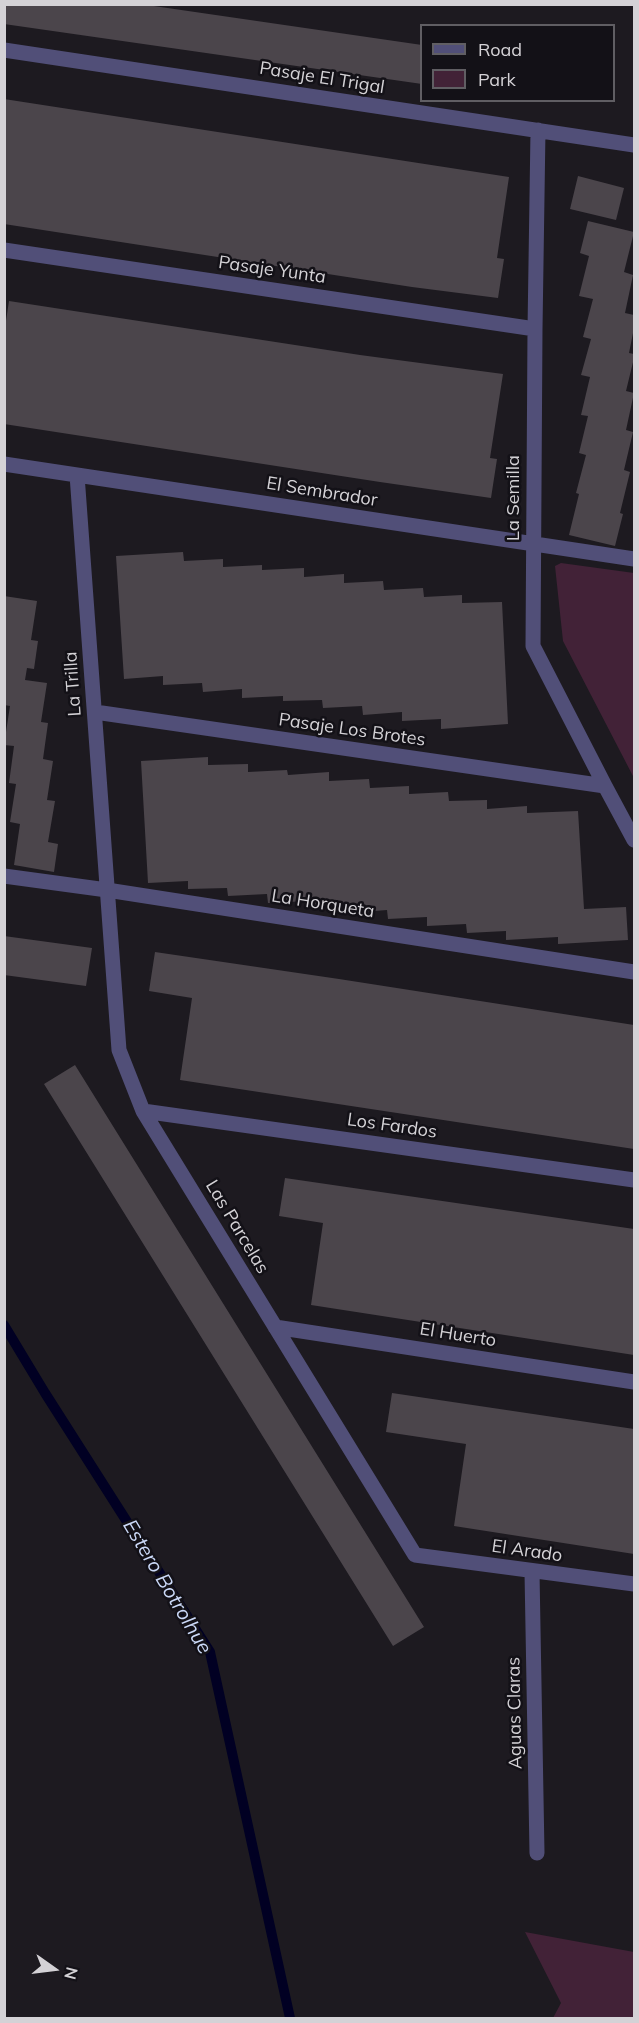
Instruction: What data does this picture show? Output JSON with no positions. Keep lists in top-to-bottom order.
{
  "streets": {
    "street": [
      "Pasaje El Trigal",
      "Pasaje Yunta",
      "El Sembrador",
      "La Semilla",
      "La Trilla",
      "Pasaje Los Brotes",
      "La Horqueta",
      "Los Fardos",
      "Las Parcelas",
      "El Huerto",
      "El Arado",
      "Aguas Claras"
    ]
  },
  "crossings": [
    ["Pasaje El Trigal", "La Semilla"],
    ["Pasaje Yunta", "La Semilla"],
    ["El Sembrador", "La Semilla"],
    ["El Sembrador", "La Trilla"],
    ["La Semilla", "Pasaje Los Brotes"],
    ["La Trilla", "Pasaje Los Brotes"],
    ["La Trilla", "La Horqueta"],
    ["La Trilla", "Las Parcelas"],
    ["La Horqueta", "Las Parcelas"],
    ["Los Fardos", "Las Parcelas"],
    ["Las Parcelas", "El Huerto"],
    ["Las Parcelas", "El Arado"],
    ["El Arado", "Aguas Claras"]
  ],
  "water": ["Estero Botrolhue"],
  "legend": ["Road", "Park"],
  "north": "right"
}
